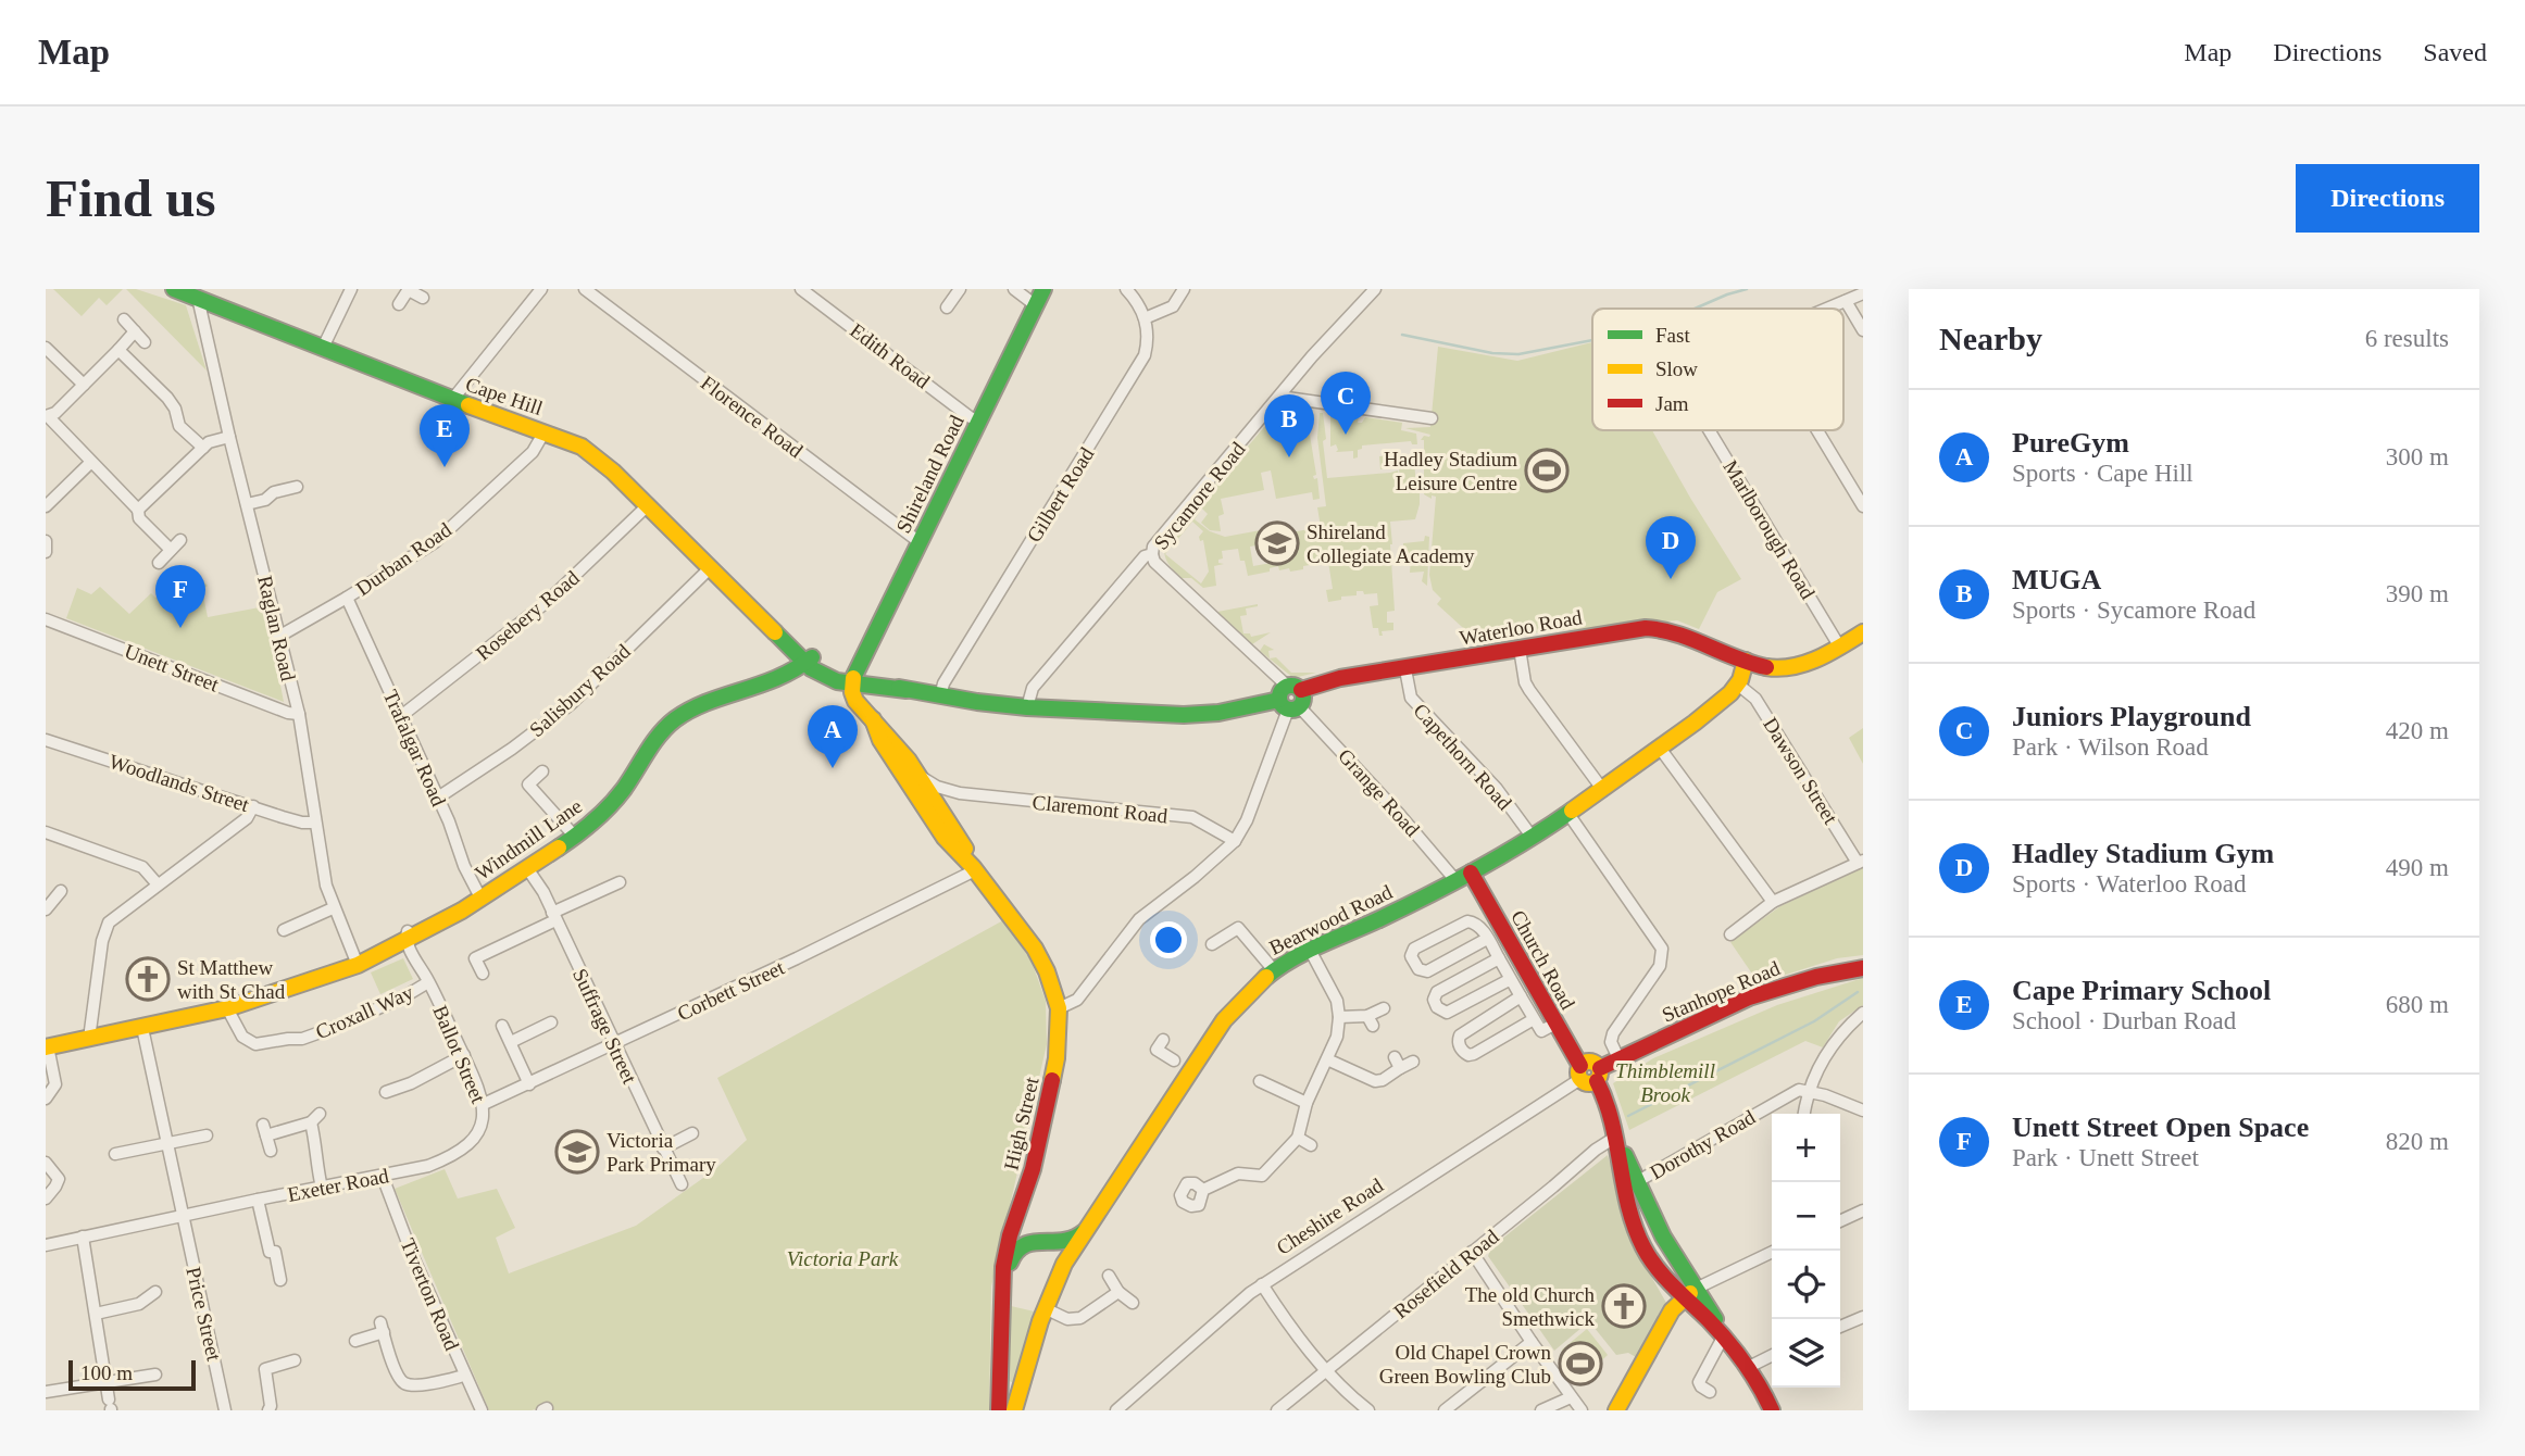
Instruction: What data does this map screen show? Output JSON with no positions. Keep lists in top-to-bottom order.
{
  "streets": {
    "main road": [
      "Cape Hill",
      "Shireland Road",
      "Waterloo Road",
      "Windmill Lane",
      "Bearwood Road",
      "Church Road",
      "Stanhope Road",
      "High Street"
    ],
    "street": [
      "Edith Road",
      "Florence Road",
      "Gilbert Road",
      "Sycamore Road",
      "Marlborough Road",
      "Durban Road",
      "Rosebery Road",
      "Raglan Road",
      "Unett Street",
      "Salisbury Road",
      "Trafalgar Road",
      "Capethorn Road",
      "Dawson Street",
      "Woodlands Street",
      "Grange Road",
      "Claremont Road",
      "Corbett Street",
      "Croxall Way",
      "Suffrage Street",
      "Ballot Street",
      "Dorothy Road",
      "Exeter Road",
      "Cheshire Road",
      "Rosefield Road",
      "Tiverton Road",
      "Price Street"
    ]
  },
  "crossings": [
    ["Edith Road", "Shireland Road"],
    ["Cape Hill", "Shireland Road"],
    ["Cape Hill", "Durban Road"],
    ["Cape Hill", "Rosebery Road"],
    ["Cape Hill", "Waterloo Road"],
    ["Cape Hill", "Raglan Road"],
    ["Cape Hill", "Salisbury Road"],
    ["Cape Hill", "Windmill Lane"],
    ["Florence Road", "Shireland Road"],
    ["Shireland Road", "Waterloo Road"],
    ["Gilbert Road", "Waterloo Road"],
    ["Sycamore Road", "Waterloo Road"],
    ["Sycamore Road", "Grange Road"],
    ["Durban Road", "Raglan Road"],
    ["Durban Road", "Trafalgar Road"],
    ["Rosebery Road", "Trafalgar Road"],
    ["Waterloo Road", "Capethorn Road"],
    ["Waterloo Road", "Grange Road"],
    ["Raglan Road", "Unett Street"],
    ["Raglan Road", "Woodlands Street"],
    ["Raglan Road", "Windmill Lane"],
    ["Salisbury Road", "Trafalgar Road"],
    ["Trafalgar Road", "Windmill Lane"],
    ["Capethorn Road", "Bearwood Road"],
    ["Dawson Street", "Bearwood Road"],
    ["Grange Road", "Bearwood Road"],
    ["Windmill Lane", "Croxall Way"],
    ["Windmill Lane", "Suffrage Street"],
    ["Windmill Lane", "Ballot Street"],
    ["Windmill Lane", "Price Street"],
    ["Bearwood Road", "Church Road"],
    ["Church Road", "Stanhope Road"],
    ["Church Road", "Dorothy Road"],
    ["Church Road", "Cheshire Road"],
    ["Church Road", "Rosefield Road"],
    ["Corbett Street", "Suffrage Street"],
    ["Corbett Street", "Ballot Street"],
    ["Corbett Street", "High Street"],
    ["Stanhope Road", "Cheshire Road"],
    ["Croxall Way", "Ballot Street"],
    ["Ballot Street", "Exeter Road"],
    ["Exeter Road", "Tiverton Road"],
    ["Exeter Road", "Price Street"]
  ],
  "parks": ["Thimblemill Brook", "Victoria Park"],
  "places": {
    "sports": ["Hadley Stadium Leisure Centre", "Old Chapel Crown Green Bowling Club"],
    "school or university": ["Shireland Collegiate Academy", "Victoria Park Primary"],
    "church": ["St Matthew with St Chad", "The old Church Smethwick"]
  },
  "legend": ["Fast", "Slow", "Jam"],
  "scale_bar": "100 m",
  "page": {
    "header": "Map",
    "nav": ["Map", "Directions", "Saved"],
    "buttons": "Directions",
    "title": "Find us",
    "heading": ["Nearby", "6 results"],
    "pins": [
      "C",
      "B",
      "E",
      "D",
      "F",
      "A"
    ],
    "list": [
      {
        "mark": "A",
        "name": "PureGym",
        "note": "Sports · Cape Hill",
        "value": "300 m"
      },
      {
        "mark": "B",
        "name": "MUGA",
        "note": "Sports · Sycamore Road",
        "value": "390 m"
      },
      {
        "mark": "C",
        "name": "Juniors Playground",
        "note": "Park · Wilson Road",
        "value": "420 m"
      },
      {
        "mark": "D",
        "name": "Hadley Stadium Gym",
        "note": "Sports · Waterloo Road",
        "value": "490 m"
      },
      {
        "mark": "E",
        "name": "Cape Primary School",
        "note": "School · Durban Road",
        "value": "680 m"
      },
      {
        "mark": "F",
        "name": "Unett Street Open Space",
        "note": "Park · Unett Street",
        "value": "820 m"
      }
    ],
    "map_buttons": ["+", "−"],
    "scale": "100 m"
  }
}
